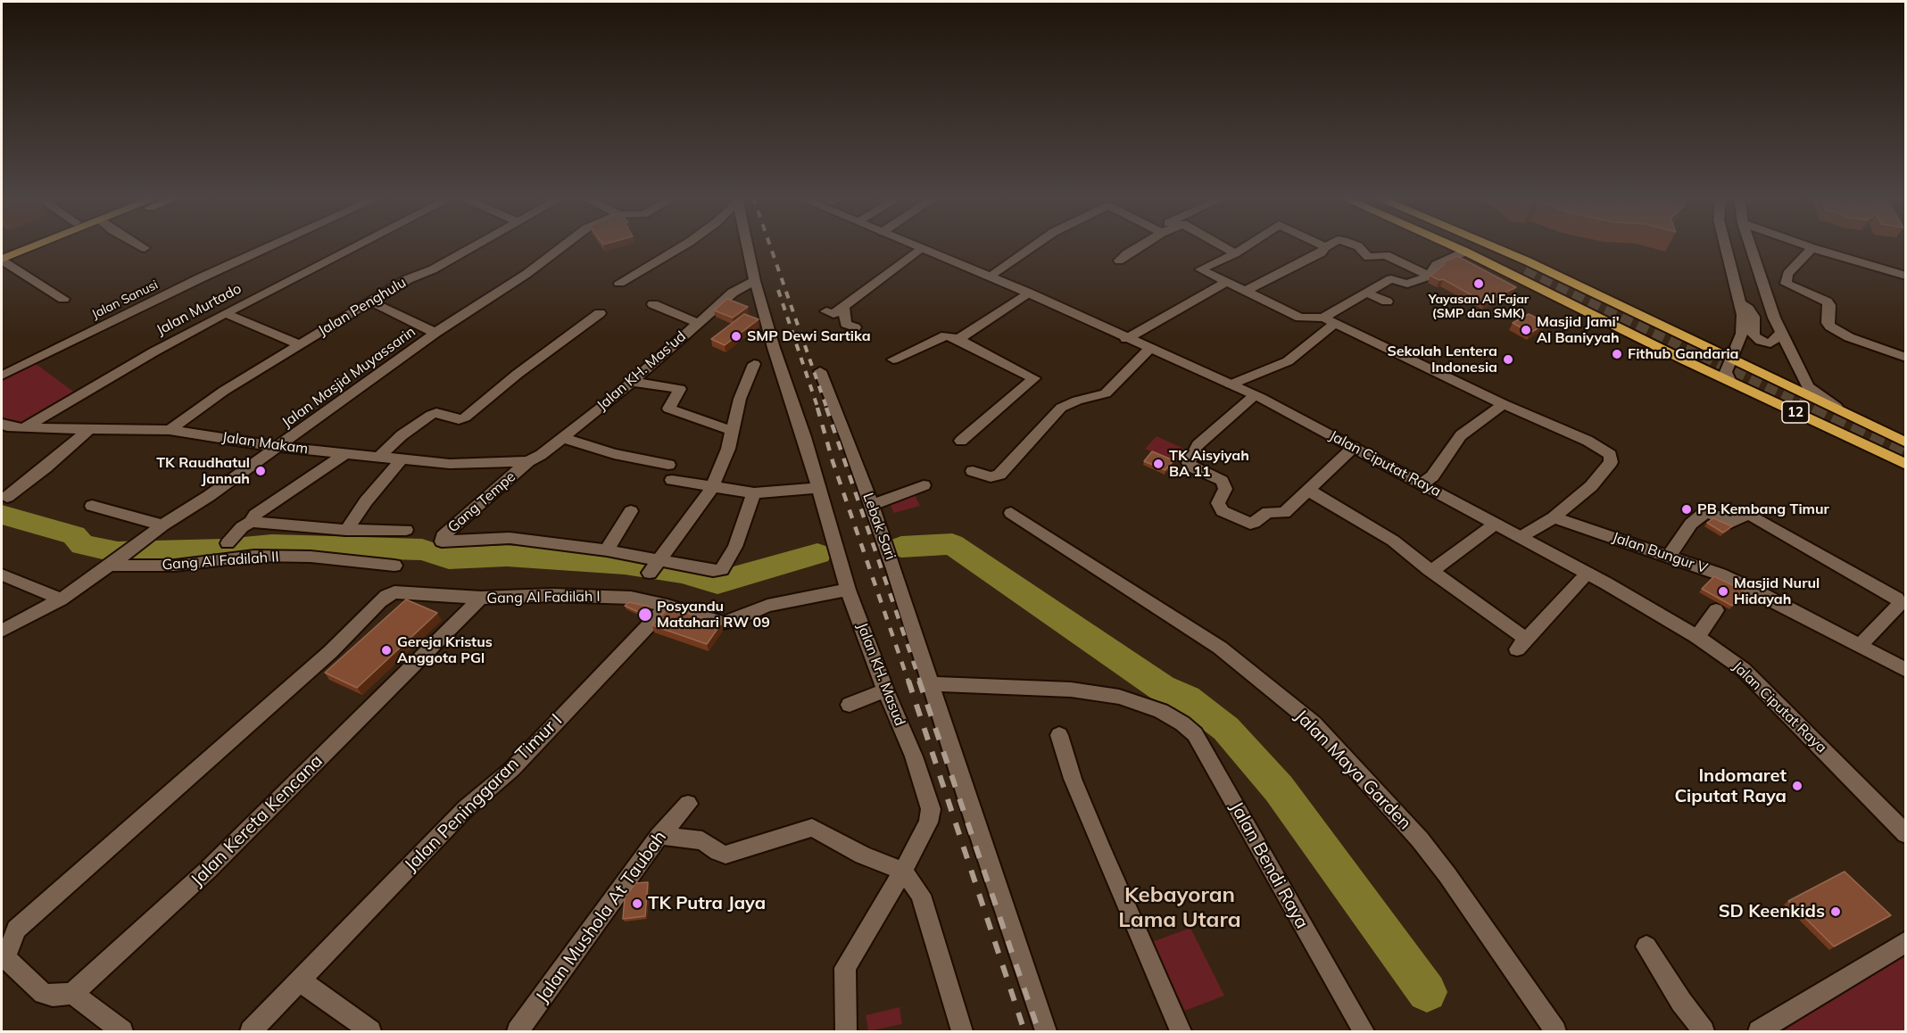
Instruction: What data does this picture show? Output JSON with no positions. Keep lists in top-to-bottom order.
{
  "streets": {
    "highway": ["12"],
    "street": [
      "Jalan Sanusi",
      "Jalan Penghulu",
      "Jalan Murtado",
      "Jalan KH. Mas'ud",
      "Jalan Masjid Muyassarin",
      "Jalan Makam",
      "Jalan Ciputat Raya",
      "Gang Tempe",
      "Lebak Sari",
      "Jalan Bungur V",
      "Gang Al Fadilah II",
      "Gang Al Fadilah I",
      "Jalan KH. Masud",
      "Jalan Maya Garden",
      "Jalan Peninggaran Timur I",
      "Jalan Kereta Kencana",
      "Jalan Bendi Raya",
      "Jalan Mushola At Taubah"
    ]
  },
  "crossings": [
    ["Jalan Penghulu", "Jalan Masjid Muyassarin"],
    ["Jalan Penghulu", "Jalan Makam"],
    ["Jalan Murtado", "Jalan Makam"],
    ["Jalan KH. Mas'ud", "Jalan Makam"],
    ["Jalan KH. Mas'ud", "Gang Tempe"],
    ["Jalan Masjid Muyassarin", "Jalan Makam"],
    ["Jalan Makam", "Gang Tempe"],
    ["Lebak Sari", "Jalan Bendi Raya"],
    ["Gang Al Fadilah I", "Jalan KH. Masud"],
    ["Gang Al Fadilah I", "Jalan Peninggaran Timur I"],
    ["Gang Al Fadilah I", "Jalan Kereta Kencana"]
  ],
  "districts": ["Kebayoran Lama Utara"],
  "places": [
    "Yayasan Al Fajar (SMP dan SMK)",
    "Masjid Jami' Al Baniyyah",
    "SMP Dewi Sartika",
    "Fithub Gandaria",
    "Sekolah Lentera Indonesia",
    "TK Aisyiyah BA 11",
    "TK Raudhatul Jannah",
    "PB Kembang Timur",
    "Masjid Nurul Hidayah",
    "Posyandu Matahari RW 09",
    "Gereja Kristus Anggota PGI",
    "Indomaret Ciputat Raya",
    "TK Putra Jaya",
    "SD Keenkids"
  ]
}
